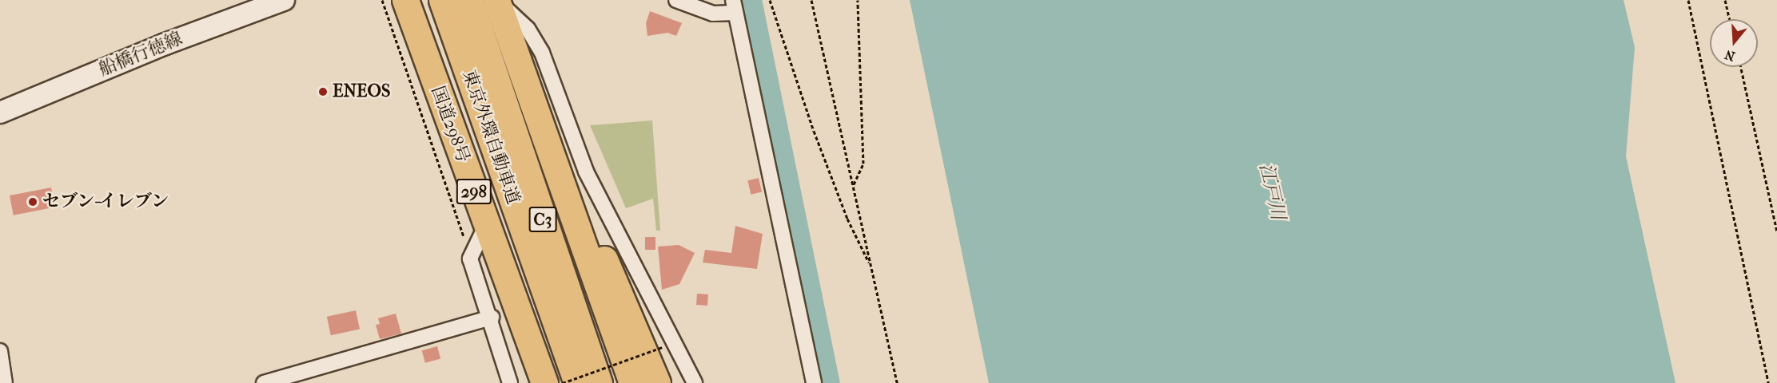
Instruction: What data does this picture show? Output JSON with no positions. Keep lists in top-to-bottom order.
{
  "streets": {
    "highway": [
      "国道298号",
      "東京外環自動車道",
      "298",
      "C3"
    ],
    "main road": ["船橋行徳線"]
  },
  "water": ["江戸川"],
  "places": ["ENEOS", "セブン-イレブン"],
  "north": "bottom"
}
